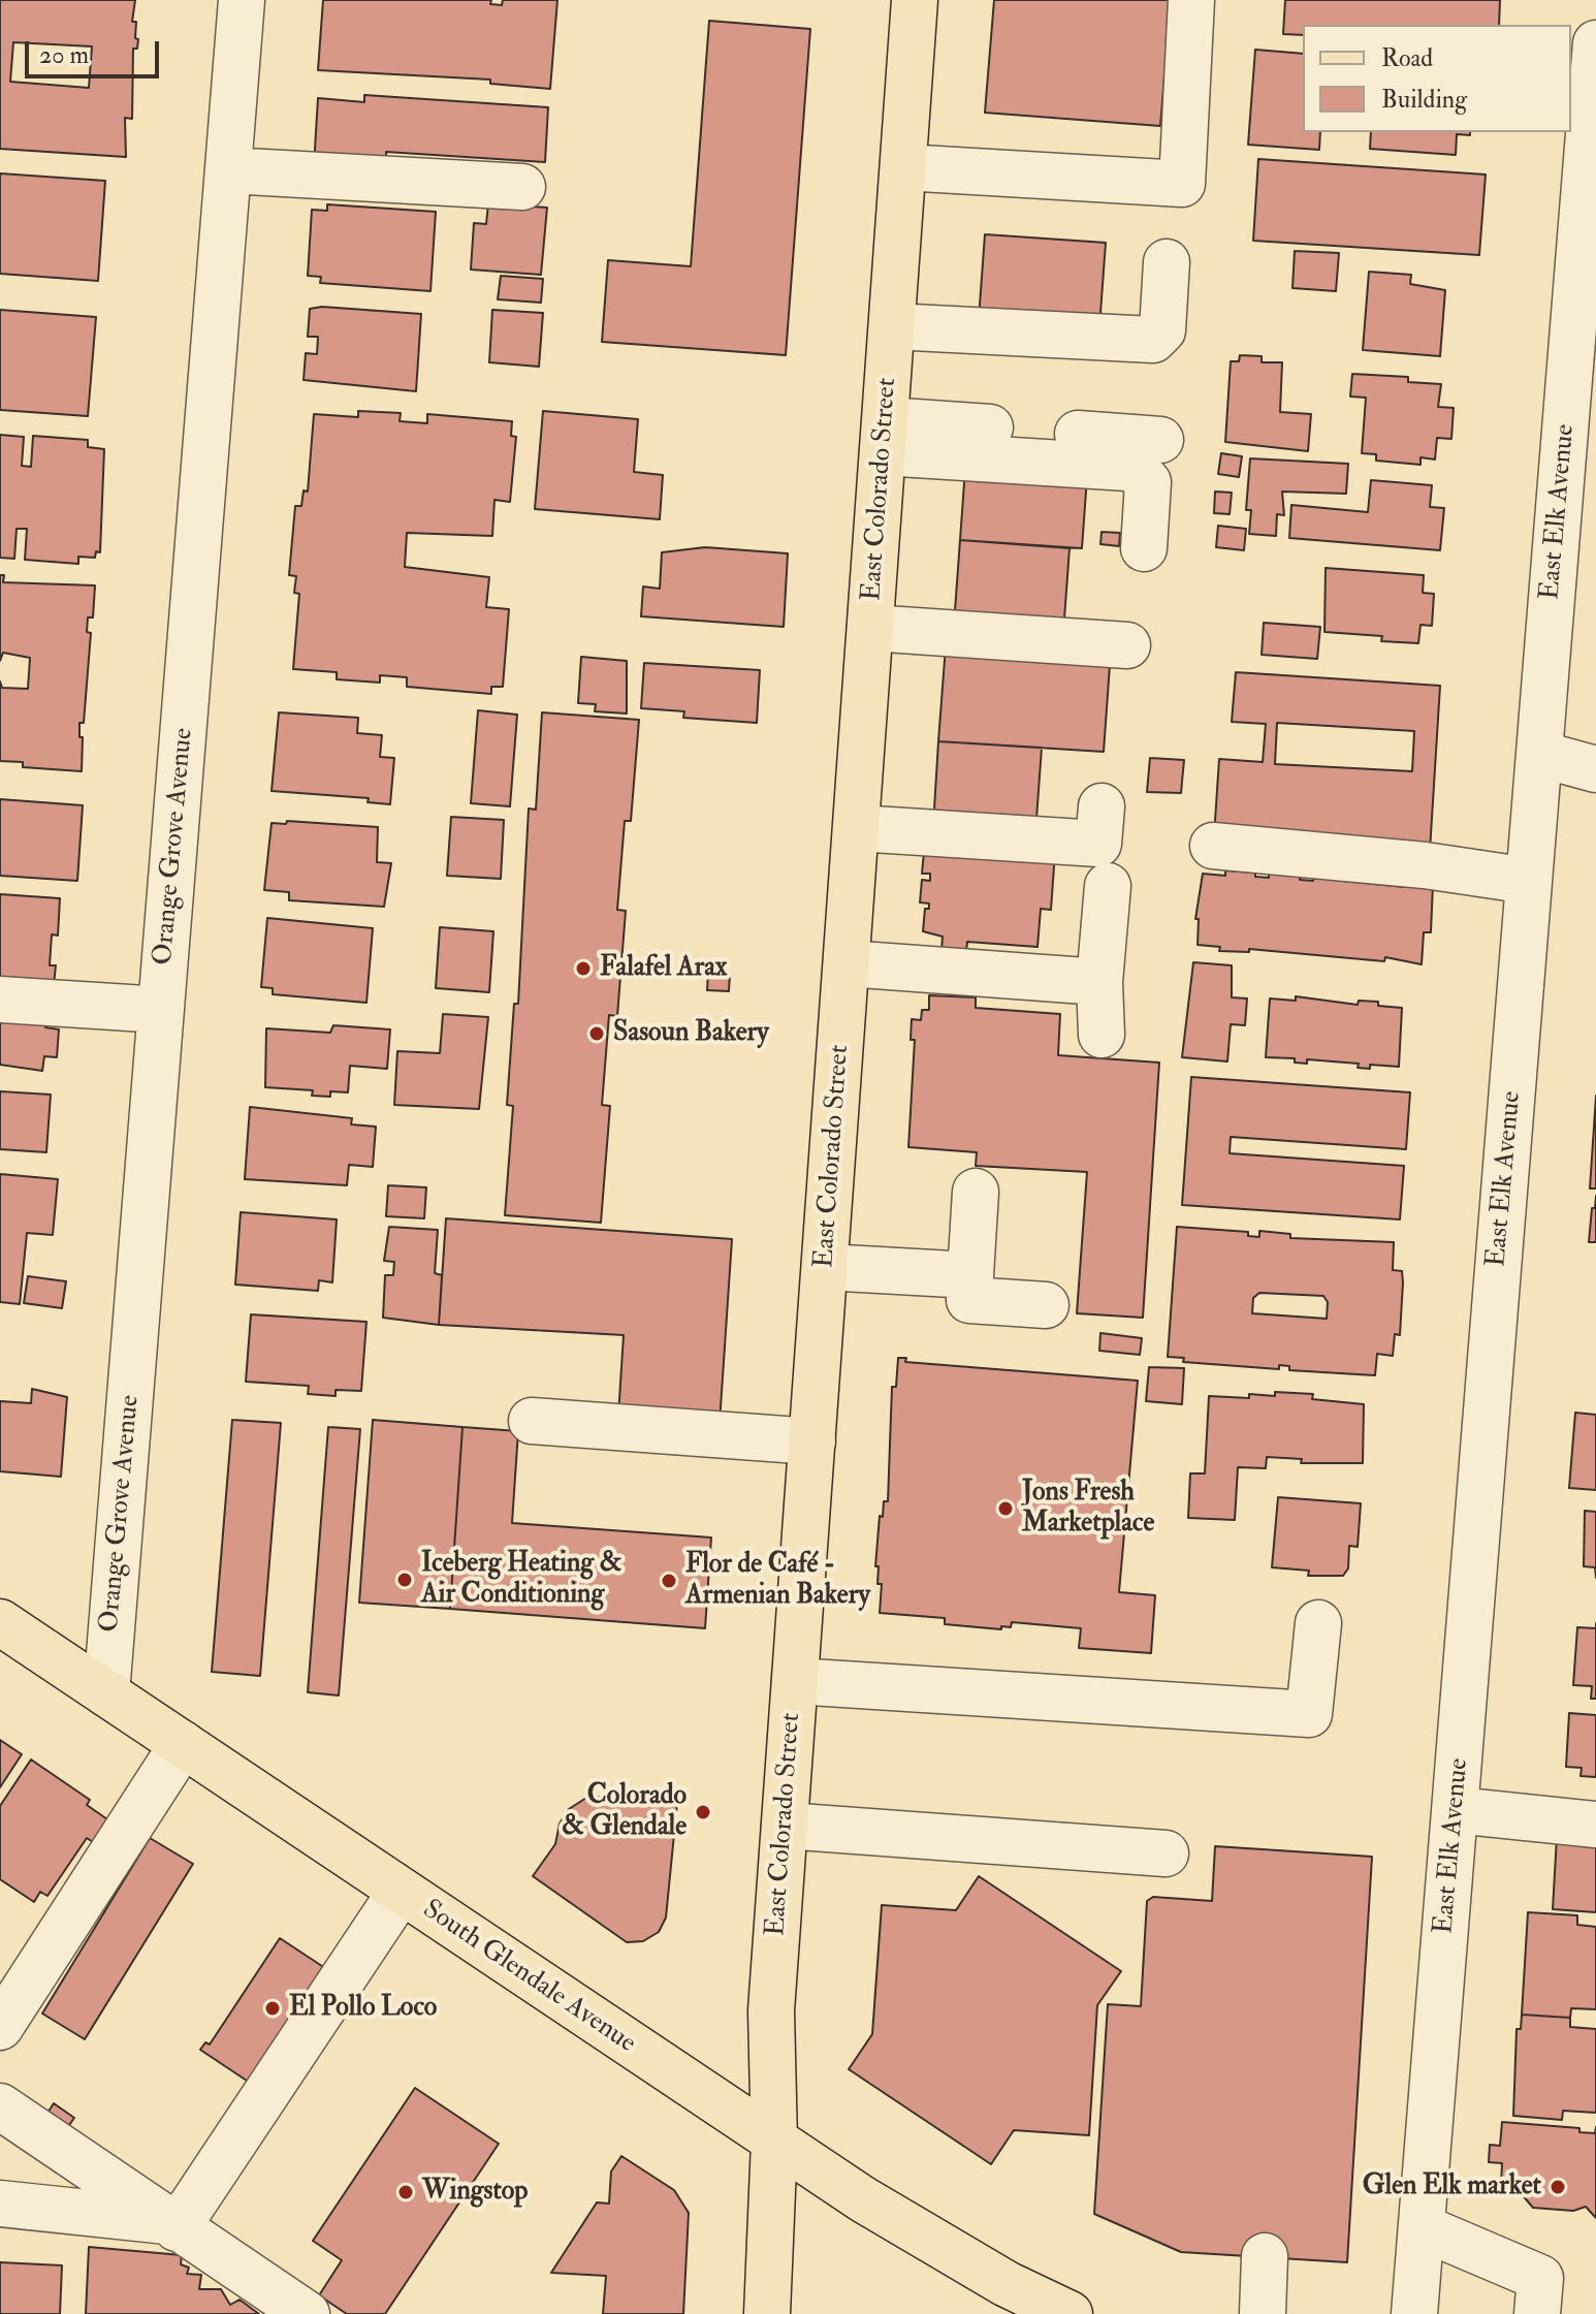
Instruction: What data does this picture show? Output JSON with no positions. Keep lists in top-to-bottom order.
{
  "streets": {
    "main road": ["East Colorado Street", "South Glendale Avenue"],
    "street": ["East Elk Avenue", "Orange Grove Avenue"]
  },
  "crossings": [
    ["East Colorado Street", "South Glendale Avenue"],
    ["Orange Grove Avenue", "South Glendale Avenue"]
  ],
  "places": [
    "Falafel Arax",
    "Sasoun Bakery",
    "Jons Fresh Marketplace",
    "Iceberg Heating & Air Conditioning",
    "Flor de Café - Armenian Bakery",
    "Colorado & Glendale",
    "El Pollo Loco",
    "Glen Elk market",
    "Wingstop"
  ],
  "legend": ["Road", "Building"],
  "scale_bar": "20 m"
}
